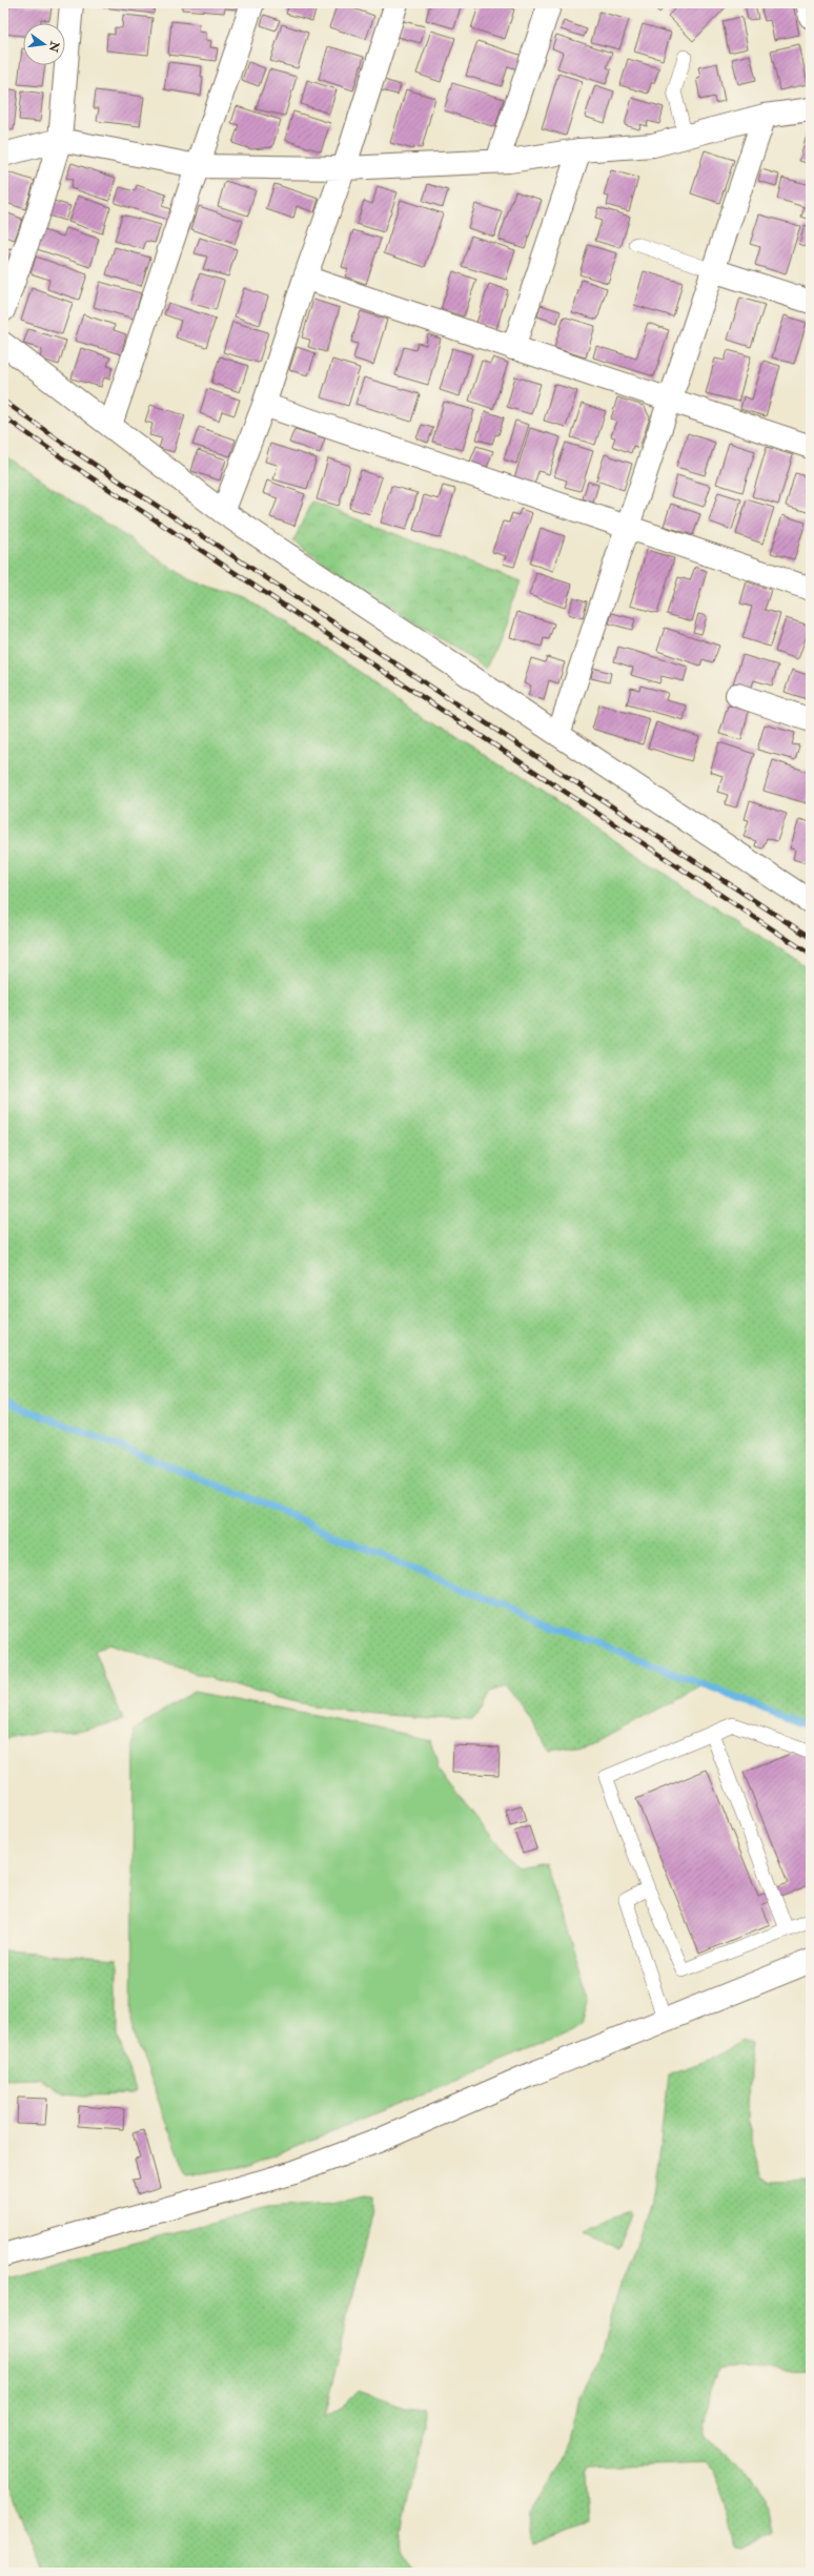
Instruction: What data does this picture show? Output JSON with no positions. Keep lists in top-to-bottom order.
{
  "north": "right"
}
